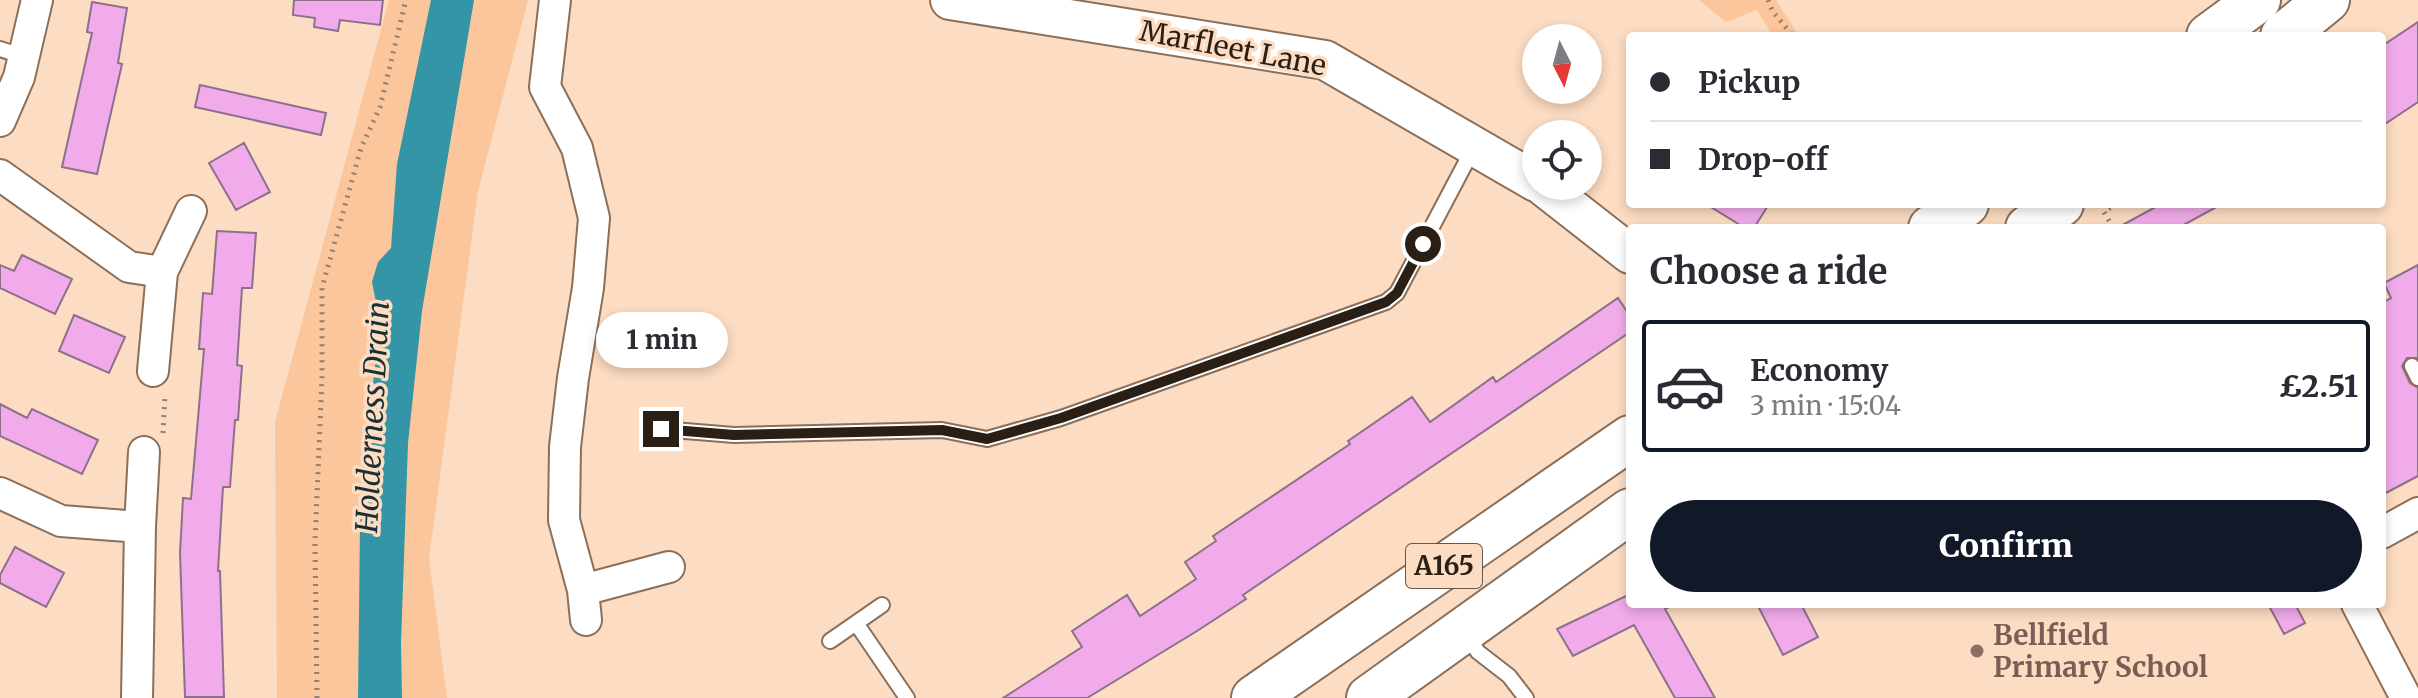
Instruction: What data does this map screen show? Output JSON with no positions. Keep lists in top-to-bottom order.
{
  "streets": {
    "highway": ["A165"],
    "street": ["Marfleet Lane"]
  },
  "water": ["Holderness Drain"],
  "places": ["Bellfield Primary School"],
  "north": "bottom",
  "page": {
    "banner": ["Pickup", "Drop-off"],
    "heading": "Choose a ride",
    "bubble": "1 min",
    "list": [
      {
        "name": "Economy",
        "note": "3 min · 15:04",
        "value": "£2.51"
      }
    ],
    "buttons": "Confirm"
  }
}
